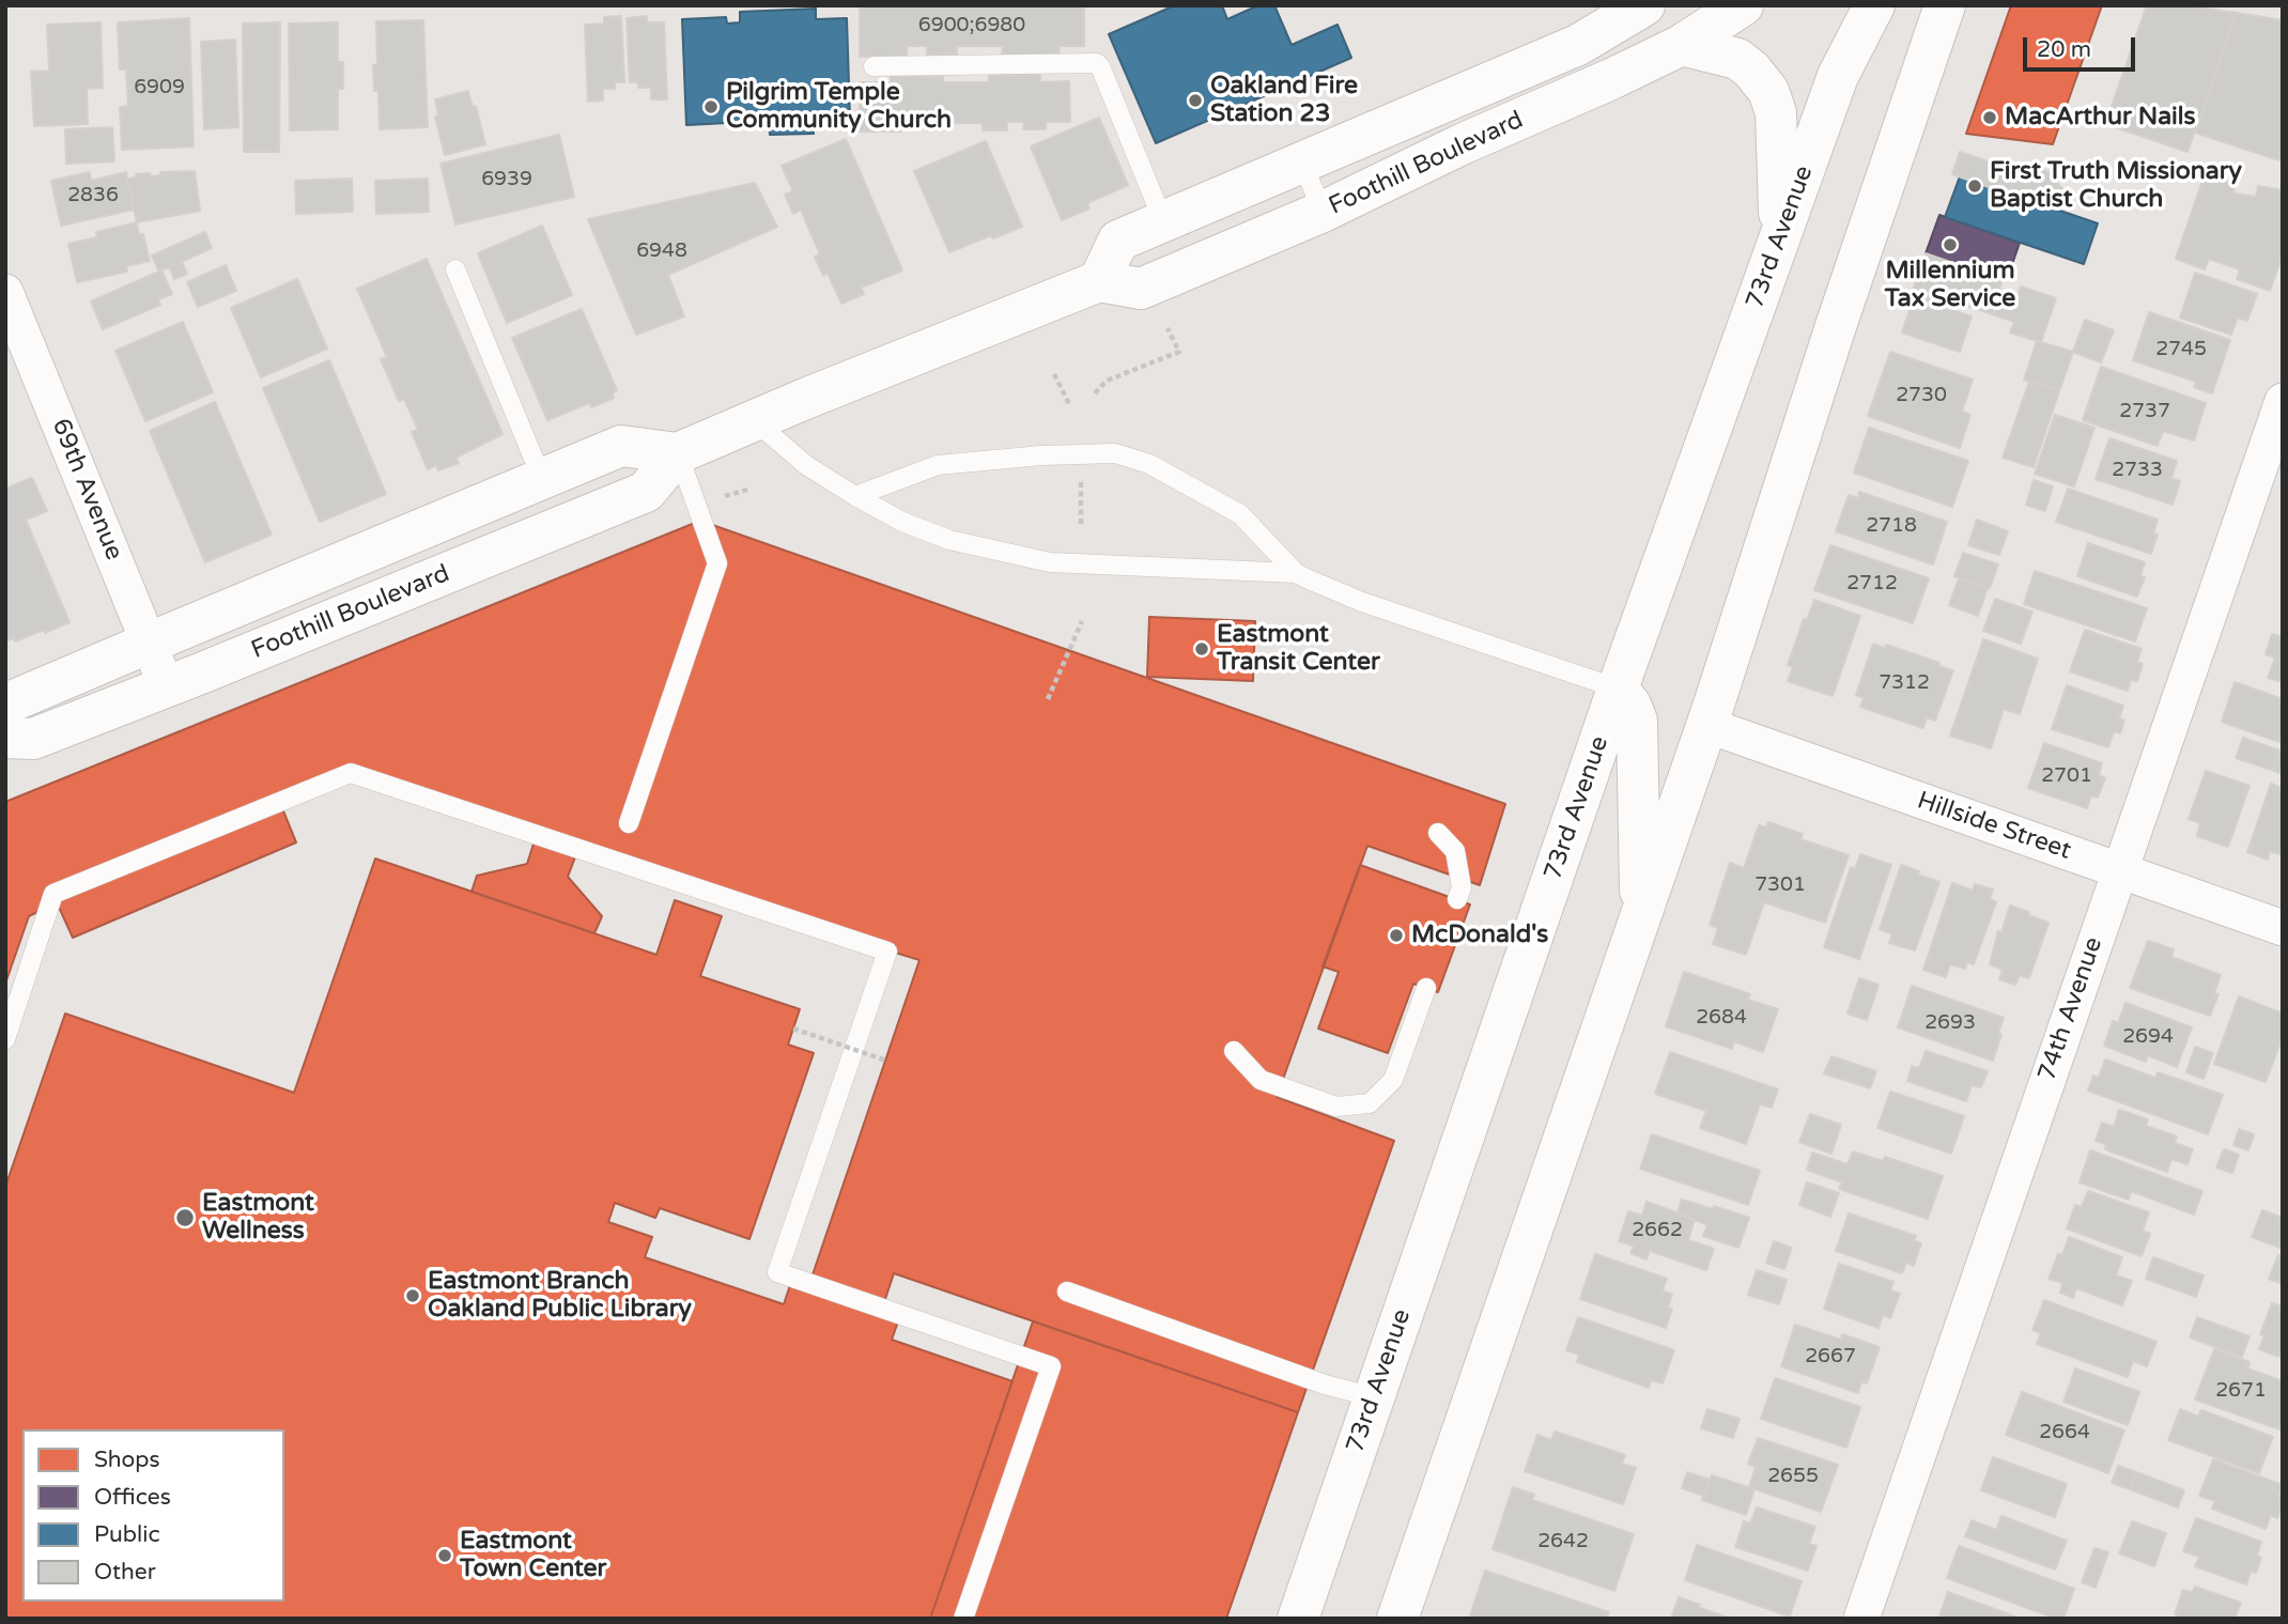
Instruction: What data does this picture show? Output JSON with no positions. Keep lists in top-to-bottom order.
{
  "streets": {
    "main road": ["Foothill Boulevard", "73rd Avenue"],
    "street": ["69th Avenue", "Hillside Street", "74th Avenue"]
  },
  "crossings": [
    ["Foothill Boulevard", "69th Avenue"],
    ["Hillside Street", "74th Avenue"]
  ],
  "places": [
    "Oakland Fire Station 23",
    "Pilgrim Temple Community Church",
    "MacArthur Nails",
    "First Truth Missionary Baptist Church",
    "Millennium Tax Service",
    "Eastmont Transit Center",
    "McDonald's",
    "Eastmont Wellness",
    "Eastmont Branch Oakland Public Library",
    "Eastmont Town Center"
  ],
  "house_numbers": [
    "6900;6980",
    "6909",
    "6939",
    "2836",
    "6948",
    "2745",
    "2730",
    "2737",
    "2733",
    "2718",
    "2712",
    "7312",
    "2701",
    "7301",
    "2684",
    "2693",
    "2694",
    "2662",
    "2667",
    "2671",
    "2664",
    "2655",
    "2642"
  ],
  "legend": [
    "Shops",
    "Offices",
    "Public",
    "Other"
  ],
  "scale_bar": "20 m"
}
